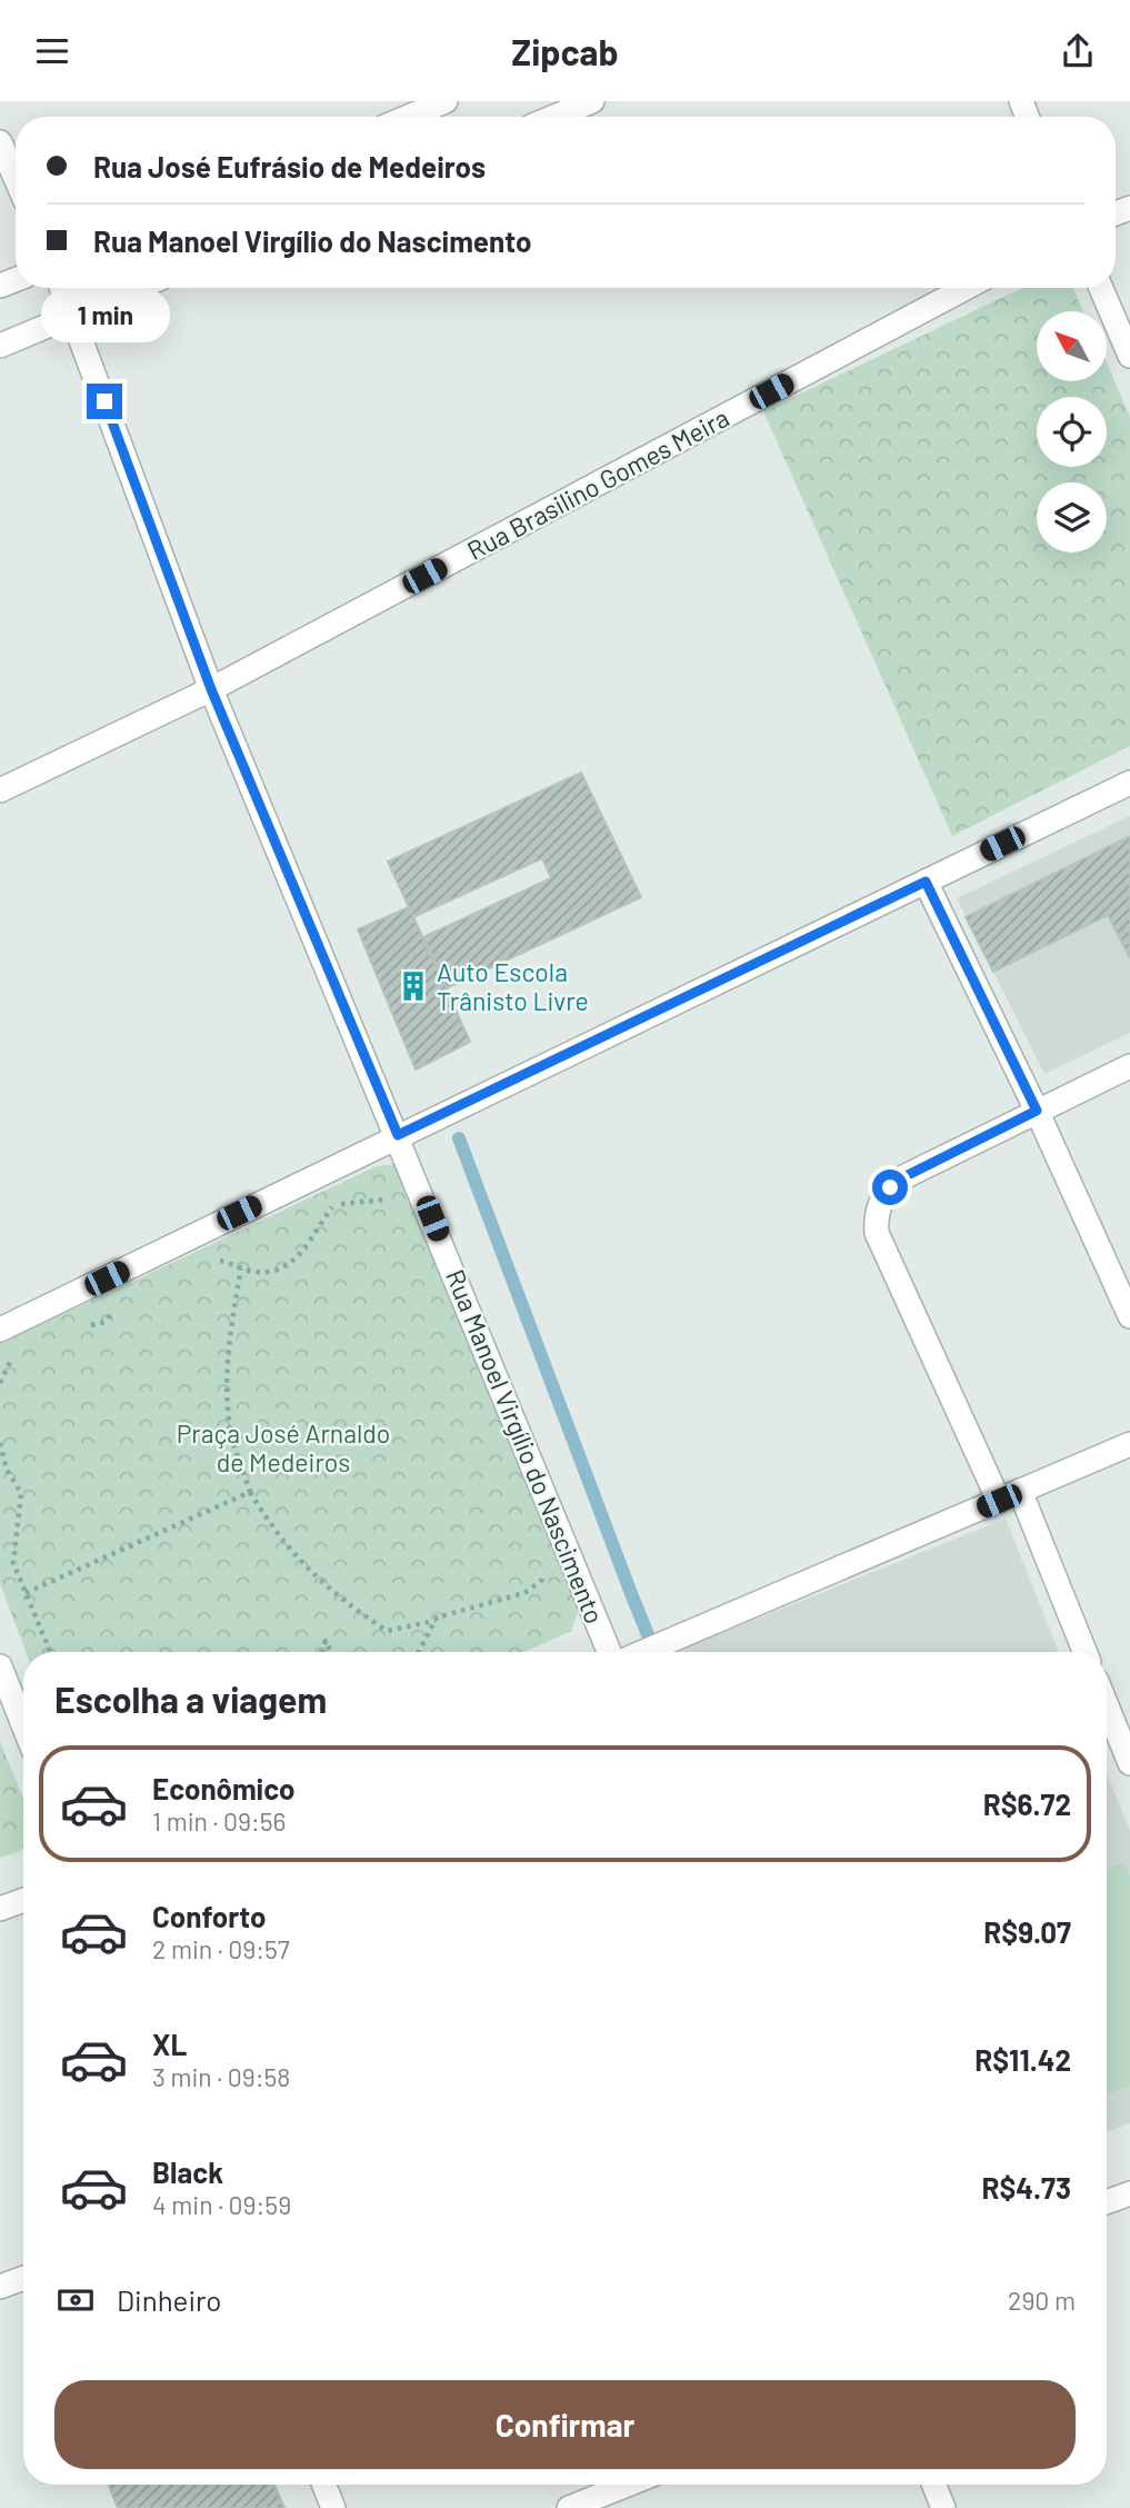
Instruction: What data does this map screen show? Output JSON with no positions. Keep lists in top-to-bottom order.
{
  "streets": {
    "street": ["Rua Brasilino Gomes Meira", "Rua Manoel Virgílio do Nascimento"]
  },
  "crossings": [
    ["Rua Brasilino Gomes Meira", "Rua Manoel Virgílio do Nascimento"]
  ],
  "parks": ["Praça José Arnaldo de Medeiros"],
  "places": {
    "building": ["Auto Escola Trânisto Livre"]
  },
  "north": "top left",
  "page": {
    "header": "Zipcab",
    "banner": ["Rua José Eufrásio de Medeiros", "Rua Manoel Virgílio do Nascimento"],
    "bubble": "1 min",
    "heading": "Escolha a viagem",
    "list": [
      {
        "name": "Econômico",
        "note": "1 min · 09:56",
        "value": "R$6.72"
      },
      {
        "name": "Conforto",
        "note": "2 min · 09:57",
        "value": "R$9.07"
      },
      {
        "name": "XL",
        "note": "3 min · 09:58",
        "value": "R$11.42"
      },
      {
        "name": "Black",
        "note": "4 min · 09:59",
        "value": "R$4.73"
      }
    ],
    "pay": ["Dinheiro", "290 m"],
    "buttons": "Confirmar"
  }
}
